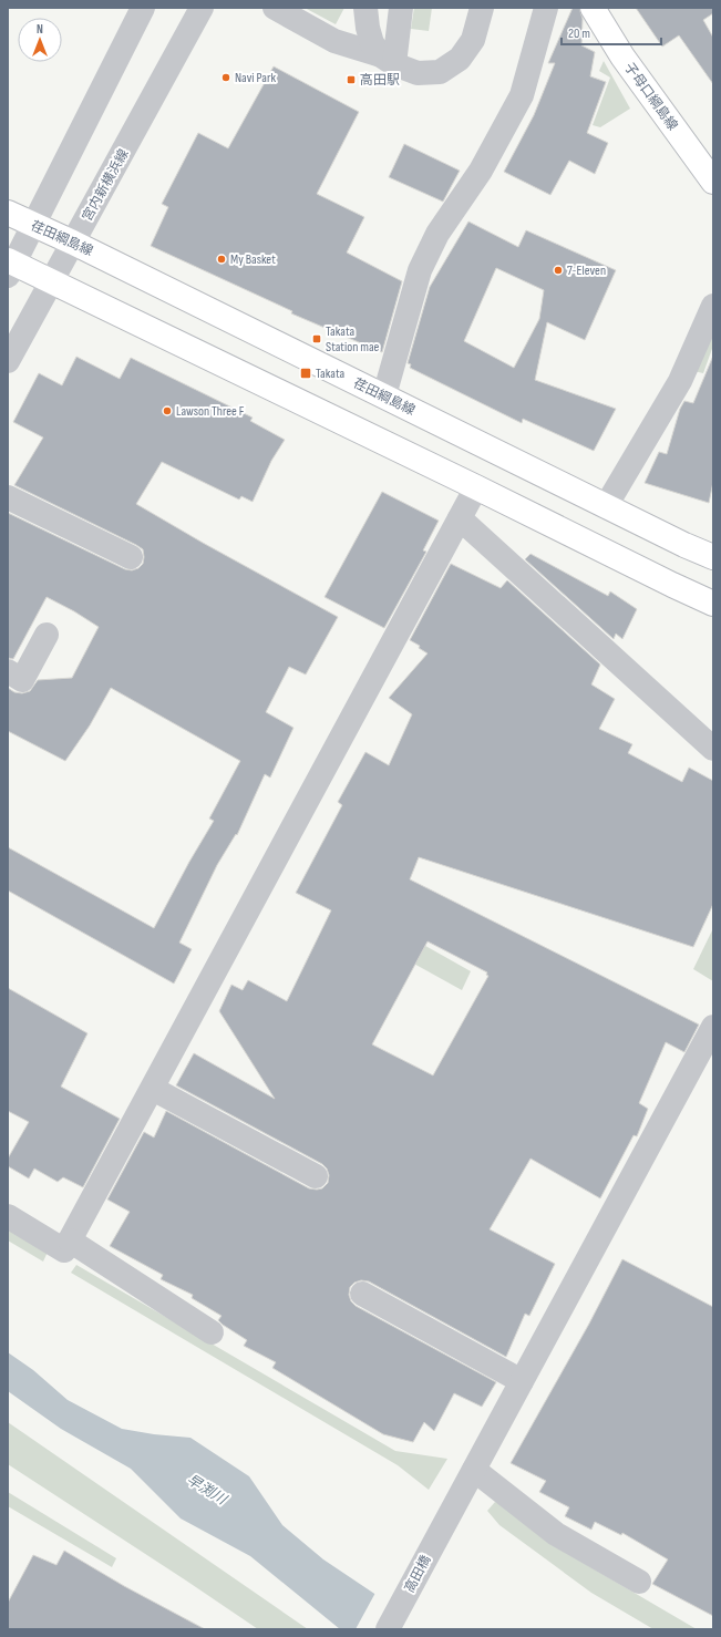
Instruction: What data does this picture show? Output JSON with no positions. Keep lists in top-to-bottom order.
{
  "streets": {
    "main road": ["子母口綱島線", "荏田綱島線"],
    "street": ["宮内新横浜線", "高田橋"]
  },
  "crossings": [
    ["宮内新横浜線", "荏田綱島線"]
  ],
  "water": ["早渕川"],
  "places": {
    "other": [
      "Navi Park",
      "My Basket",
      "7-Eleven",
      "Lawson Three F"
    ],
    "transit": ["高田駅", "Takata Station mae", "Takata"]
  },
  "scale_bar": "20 m",
  "north": "top"
}
